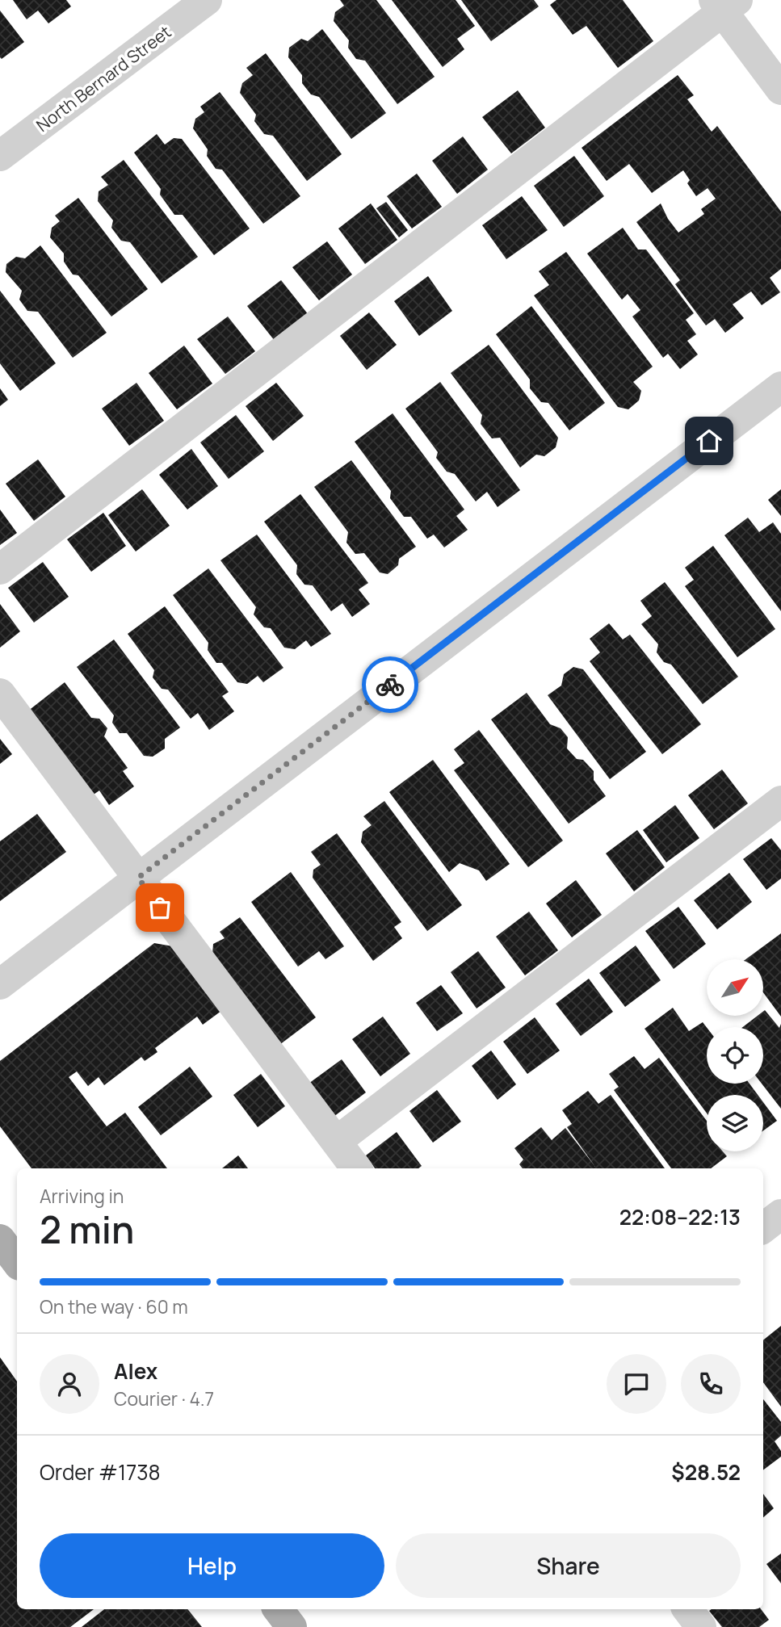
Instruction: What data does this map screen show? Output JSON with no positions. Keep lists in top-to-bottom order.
{
  "streets": {
    "street": ["North Bernard Street"]
  },
  "north": "top right",
  "page": {
    "heading": ["2 min", "Arriving in", "22:08–22:13"],
    "panel": [
      "Alex",
      "Courier · 4.7",
      "Order #1738",
      "$28.52"
    ],
    "bar": "On the way · 60 m",
    "buttons": ["Help", "Share"]
  }
}
